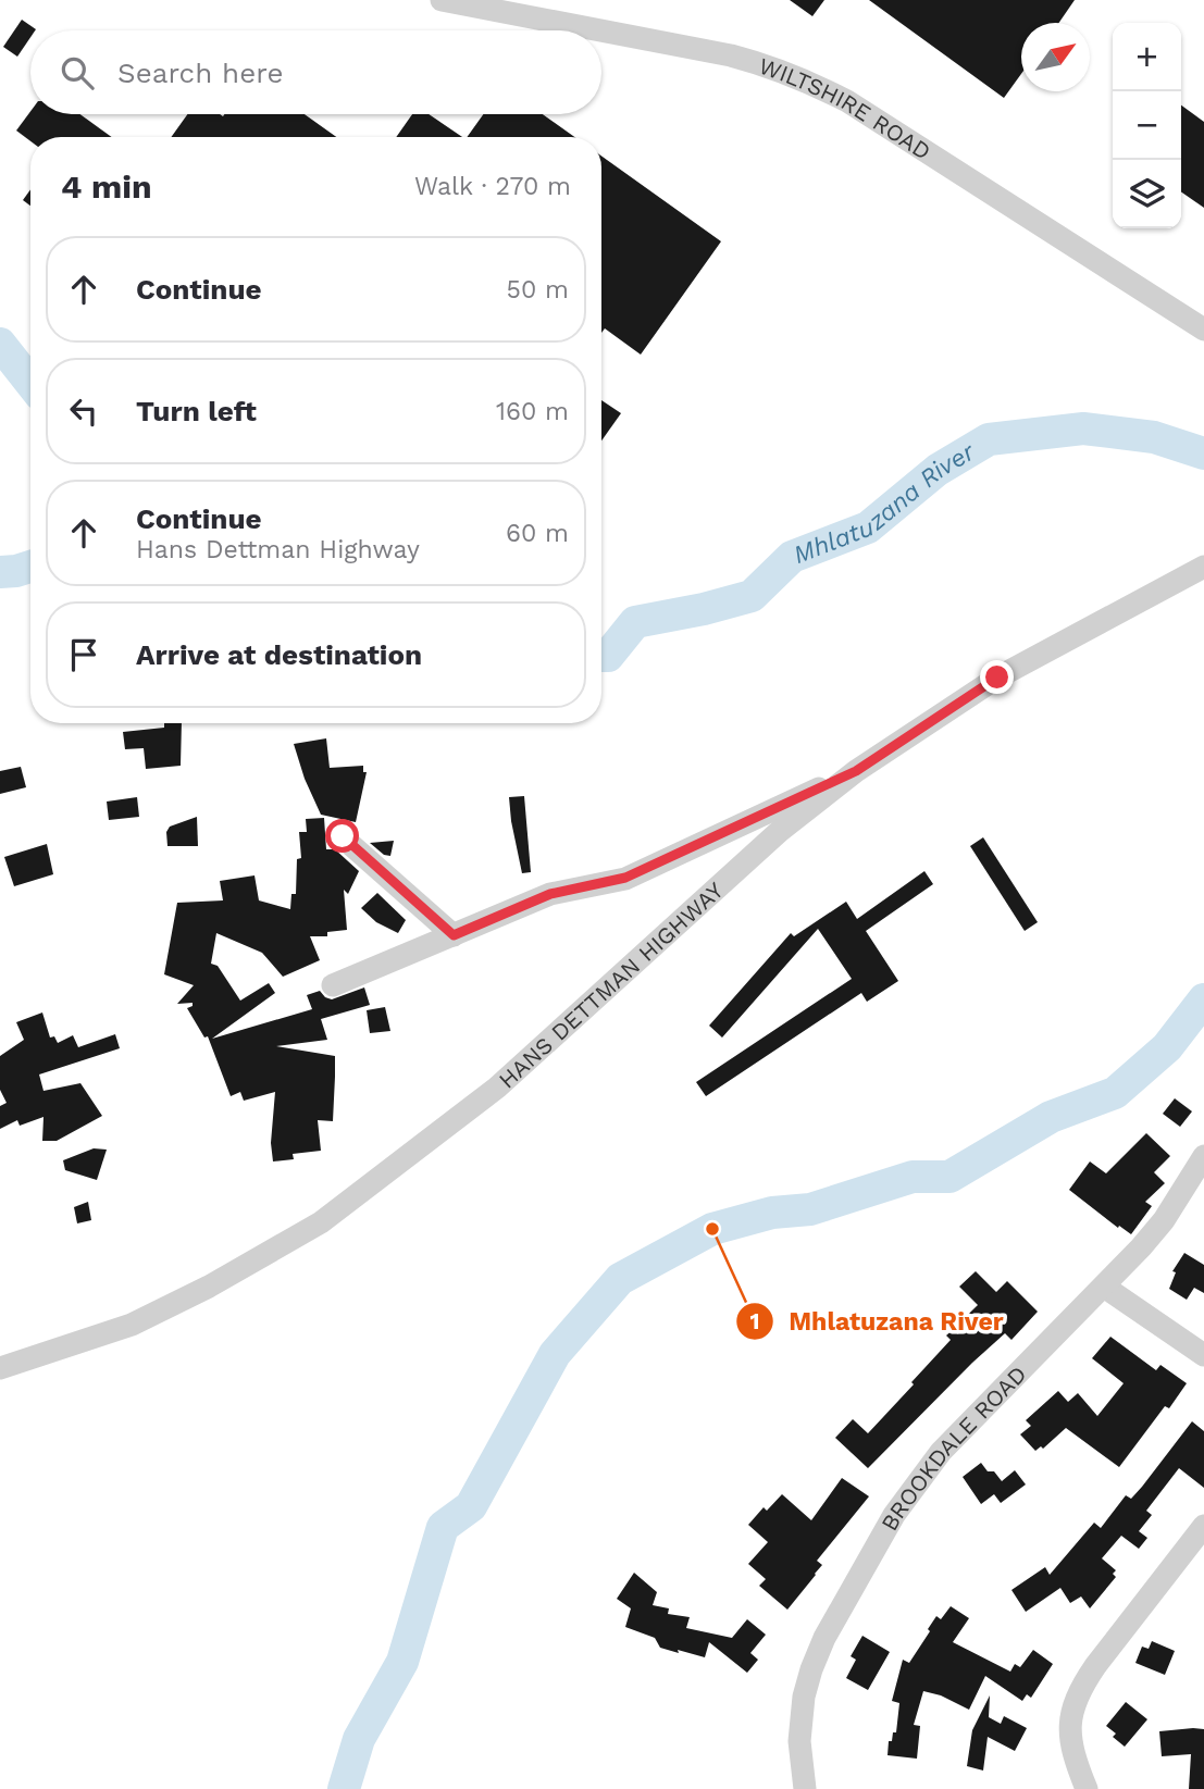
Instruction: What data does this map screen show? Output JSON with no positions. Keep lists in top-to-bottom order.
{
  "streets": {
    "street": ["WILTSHIRE ROAD", "HANS DETTMAN HIGHWAY", "BROOKDALE ROAD"]
  },
  "water": ["Mhlatuzana River"],
  "places": ["Mhlatuzana River"],
  "north": "top right",
  "page": {
    "map_buttons": ["+", "−"],
    "search": "Search here",
    "heading": ["4 min", "Walk · 270 m"],
    "list": [
      ["Continue", "50 m"],
      ["Turn left", "160 m"],
      ["Continue", "Hans Dettman Highway", "60 m"],
      "Arrive at destination"
    ]
  }
}
